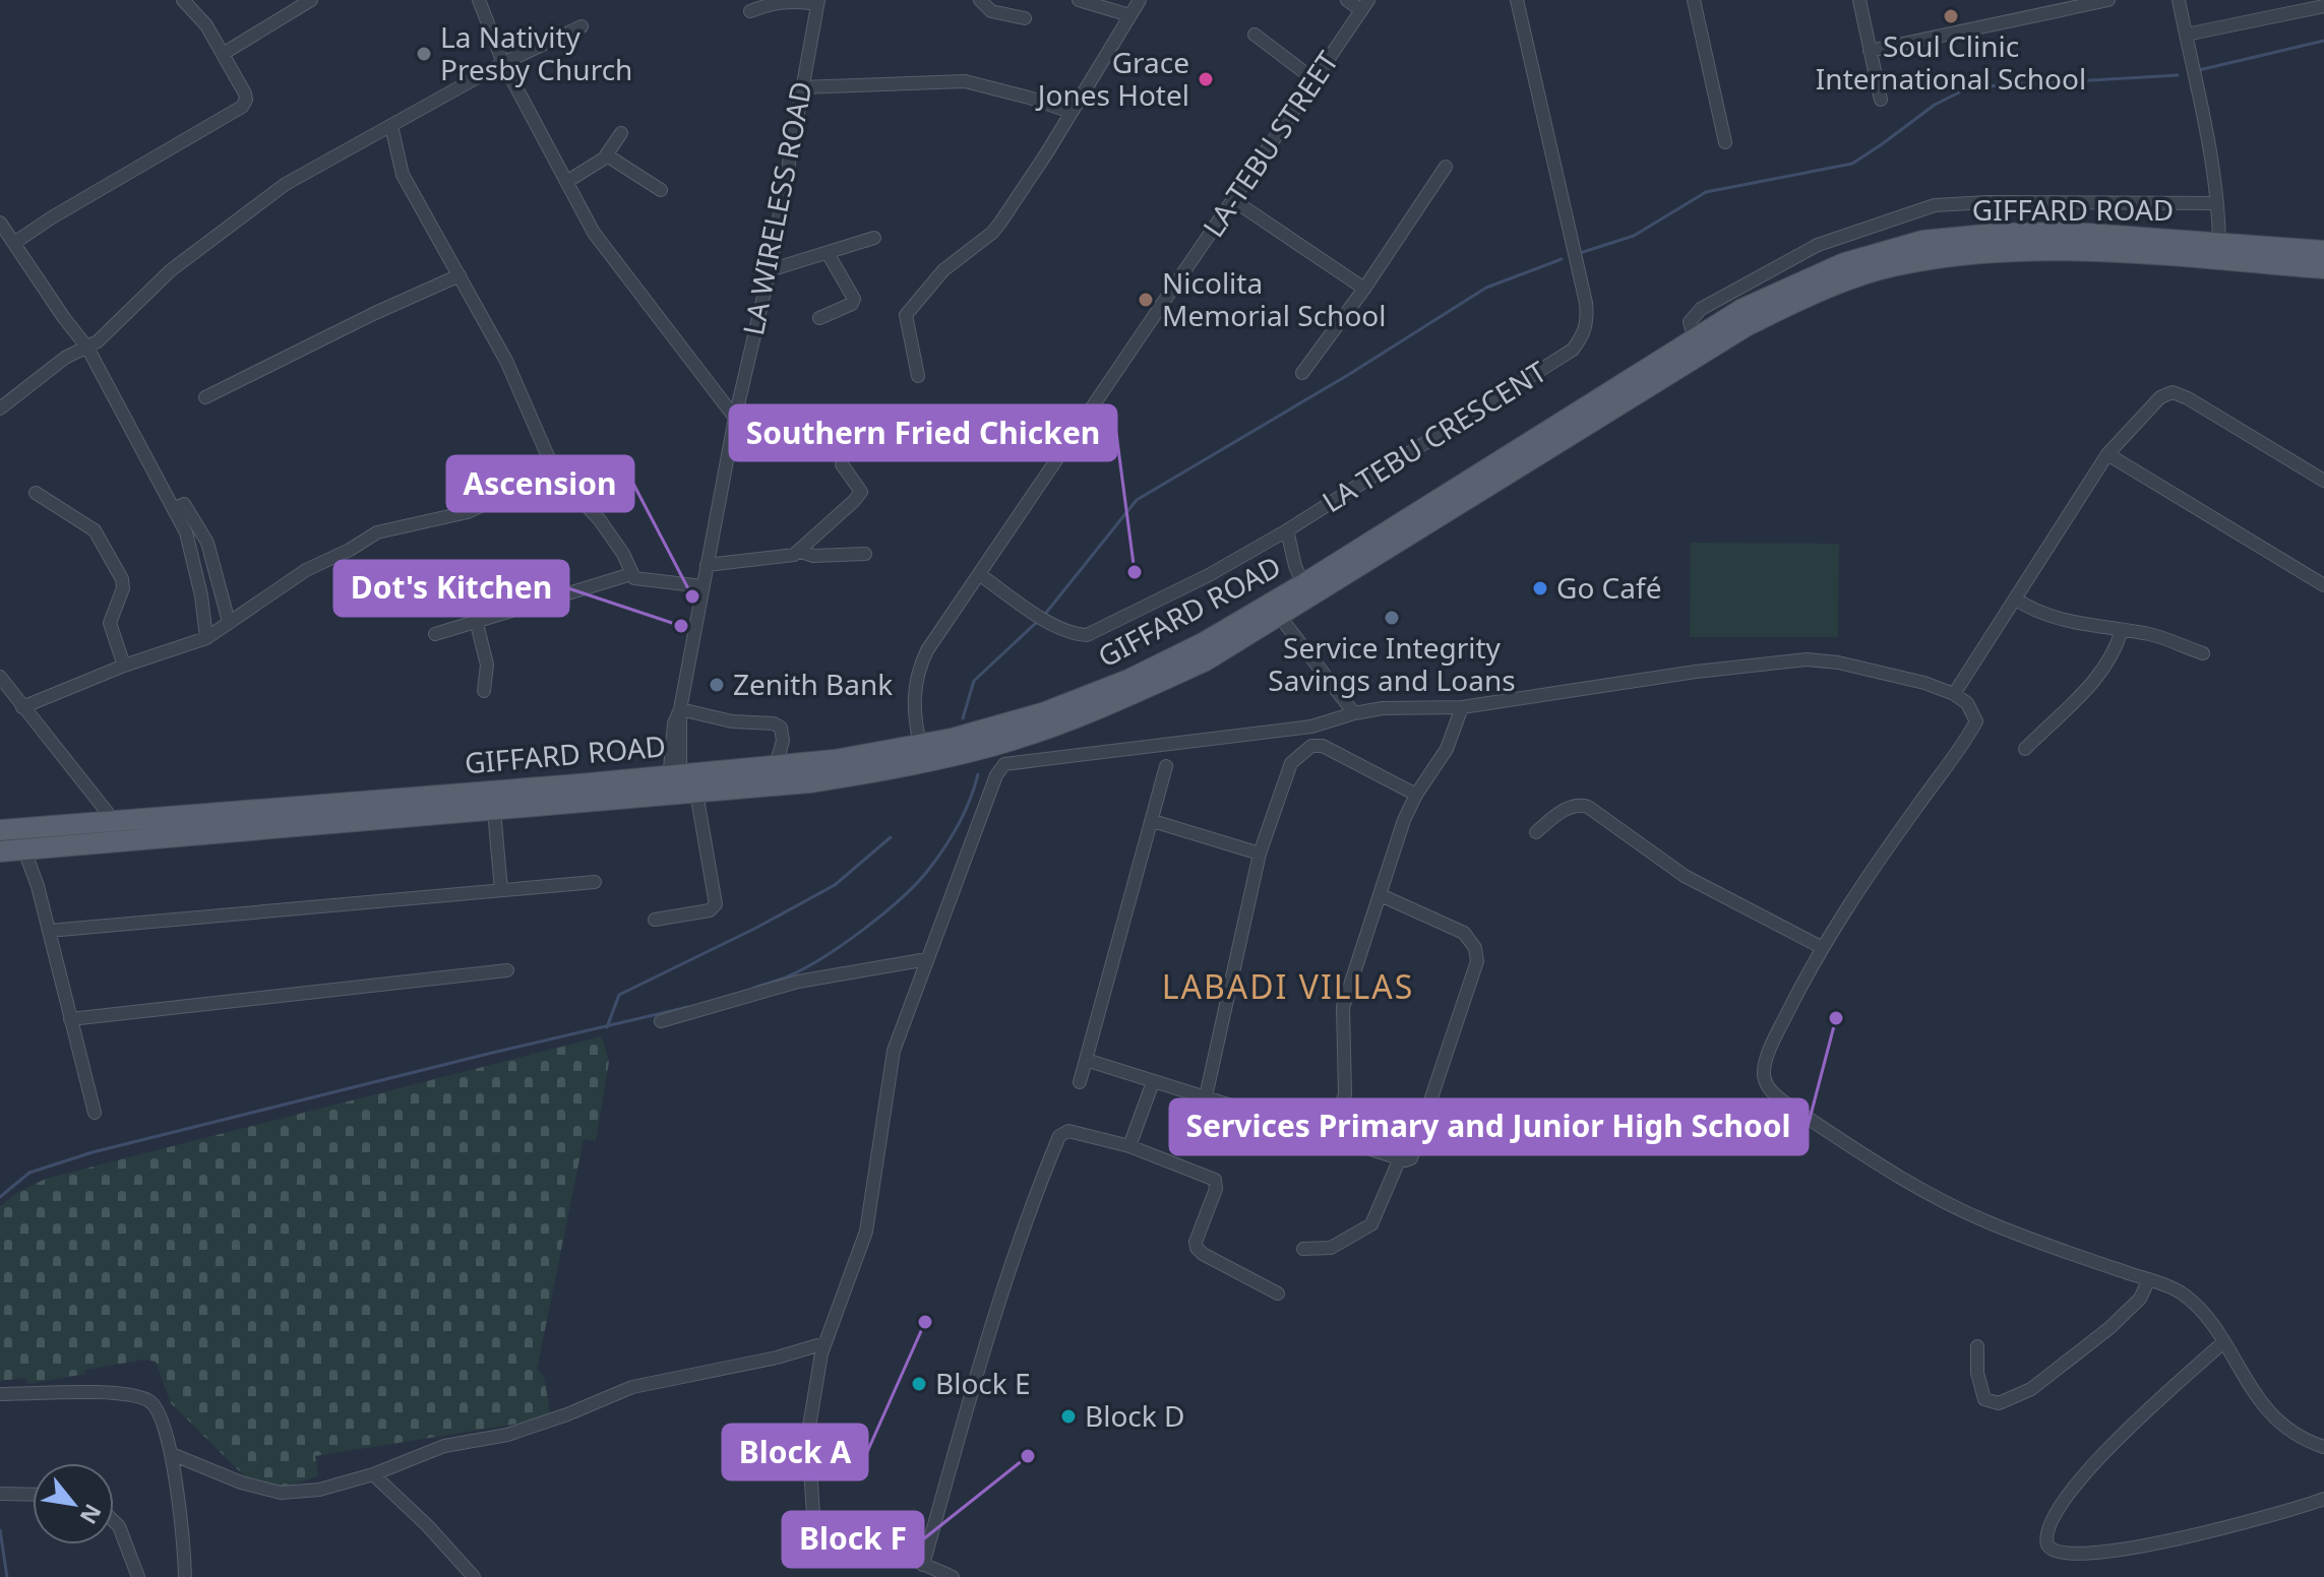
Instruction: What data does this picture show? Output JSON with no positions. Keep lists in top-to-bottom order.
{
  "streets": {
    "main road": ["GIFFARD ROAD"],
    "street": ["LA-TEBU STREET", "LA WIRELESS ROAD", "LA TEBU CRESCENT"]
  },
  "crossings": [
    ["LA-TEBU STREET", "GIFFARD ROAD"],
    ["LA-TEBU STREET", "LA TEBU CRESCENT"],
    ["LA WIRELESS ROAD", "GIFFARD ROAD"]
  ],
  "districts": ["LABADI VILLAS"],
  "places": [
    "Soul Clinic International School",
    "La Nativity Presby Church",
    "Grace Jones Hotel",
    "Nicolita Memorial School",
    "Southern Fried Chicken",
    "Go Café",
    "Ascension",
    "Service Integrity Savings and Loans",
    "Dot's Kitchen",
    "Zenith Bank",
    "Services Primary and Junior High School",
    "Block A",
    "Block E",
    "Block D",
    "Block F"
  ],
  "north": "bottom right"
}
